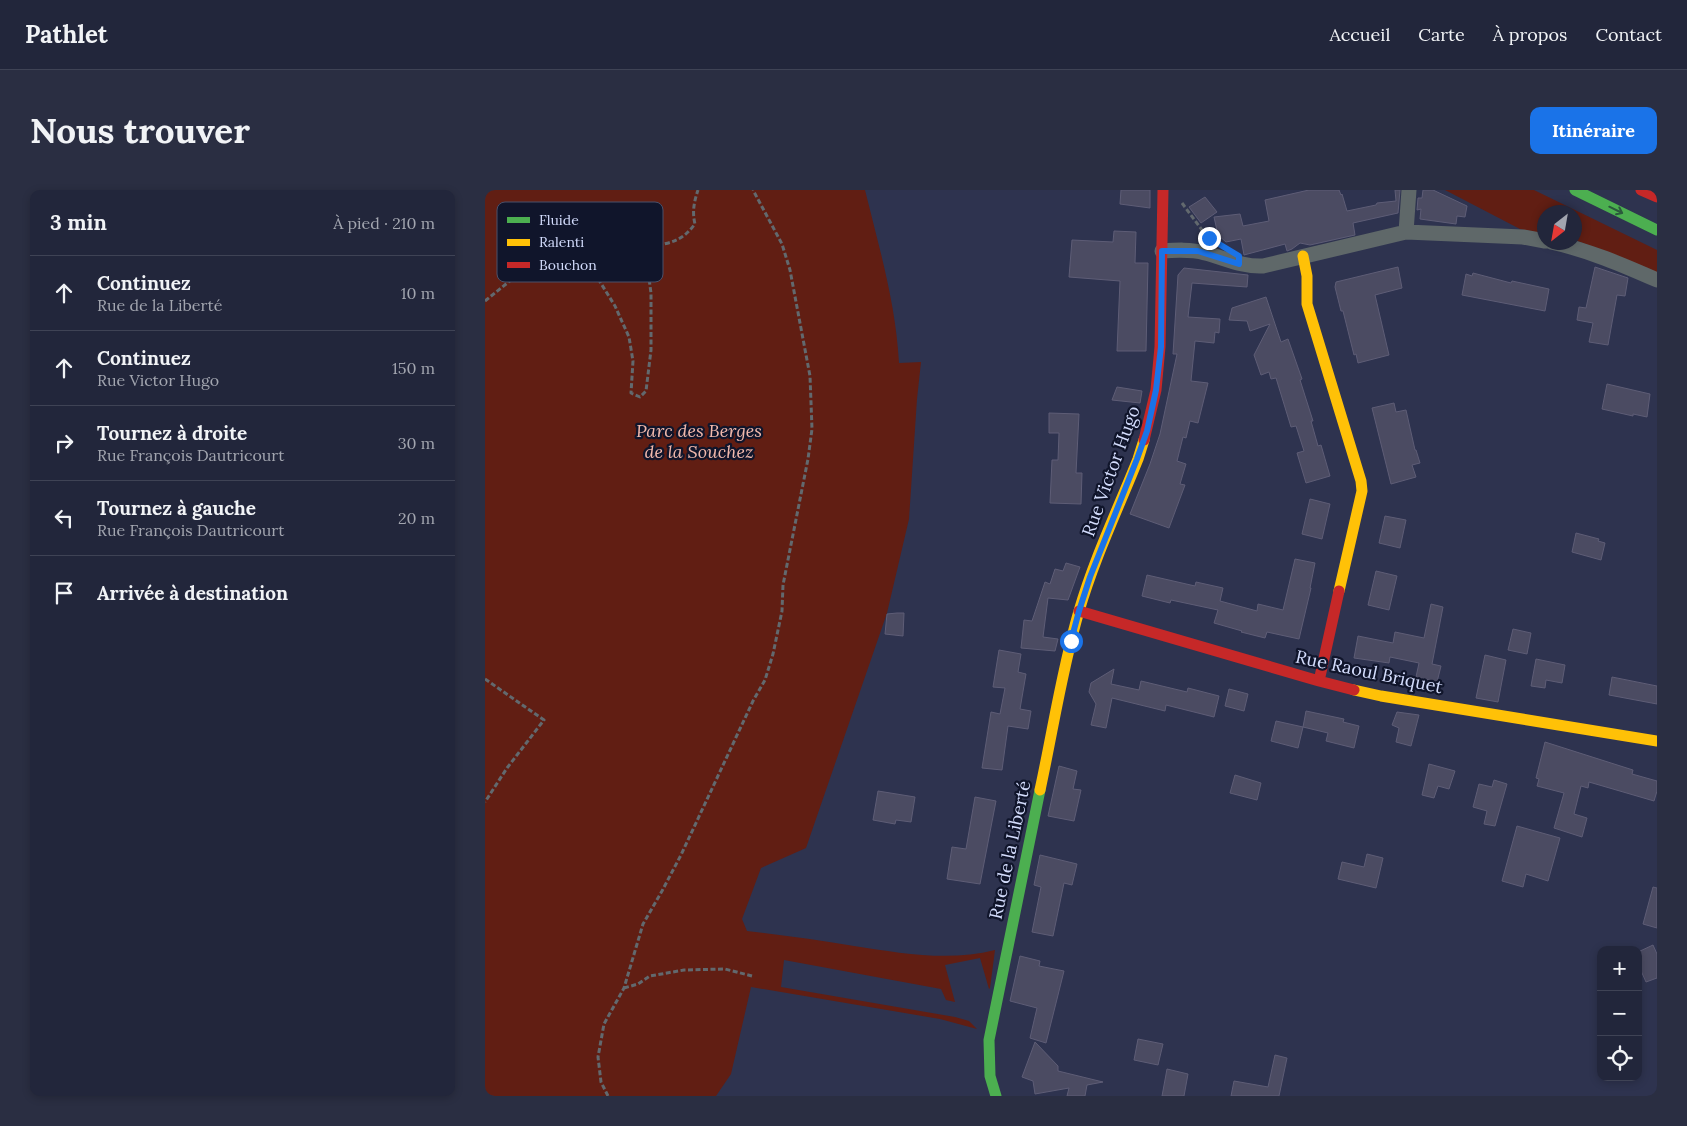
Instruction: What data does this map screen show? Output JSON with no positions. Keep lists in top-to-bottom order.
{
  "streets": {
    "main road": ["Rue Victor Hugo", "Rue Raoul Briquet", "Rue de la Liberté"]
  },
  "crossings": [
    ["Rue Victor Hugo", "Rue Raoul Briquet"],
    ["Rue Victor Hugo", "Rue de la Liberté"],
    ["Rue Raoul Briquet", "Rue de la Liberté"]
  ],
  "parks": ["Parc des Berges de la Souchez"],
  "legend": ["Fluide", "Ralenti", "Bouchon"],
  "north": "bottom left",
  "page": {
    "header": "Pathlet",
    "nav": [
      "Accueil",
      "Carte",
      "À propos",
      "Contact"
    ],
    "buttons": "Itinéraire",
    "title": "Nous trouver",
    "heading": ["3 min", "À pied · 210 m"],
    "list": [
      ["Continuez", "Rue de la Liberté", "10 m"],
      ["Continuez", "Rue Victor Hugo", "150 m"],
      ["Tournez à droite", "Rue François Dautricourt", "30 m"],
      ["Tournez à gauche", "Rue François Dautricourt", "20 m"],
      "Arrivée à destination"
    ],
    "map_buttons": ["+", "−"]
  }
}
